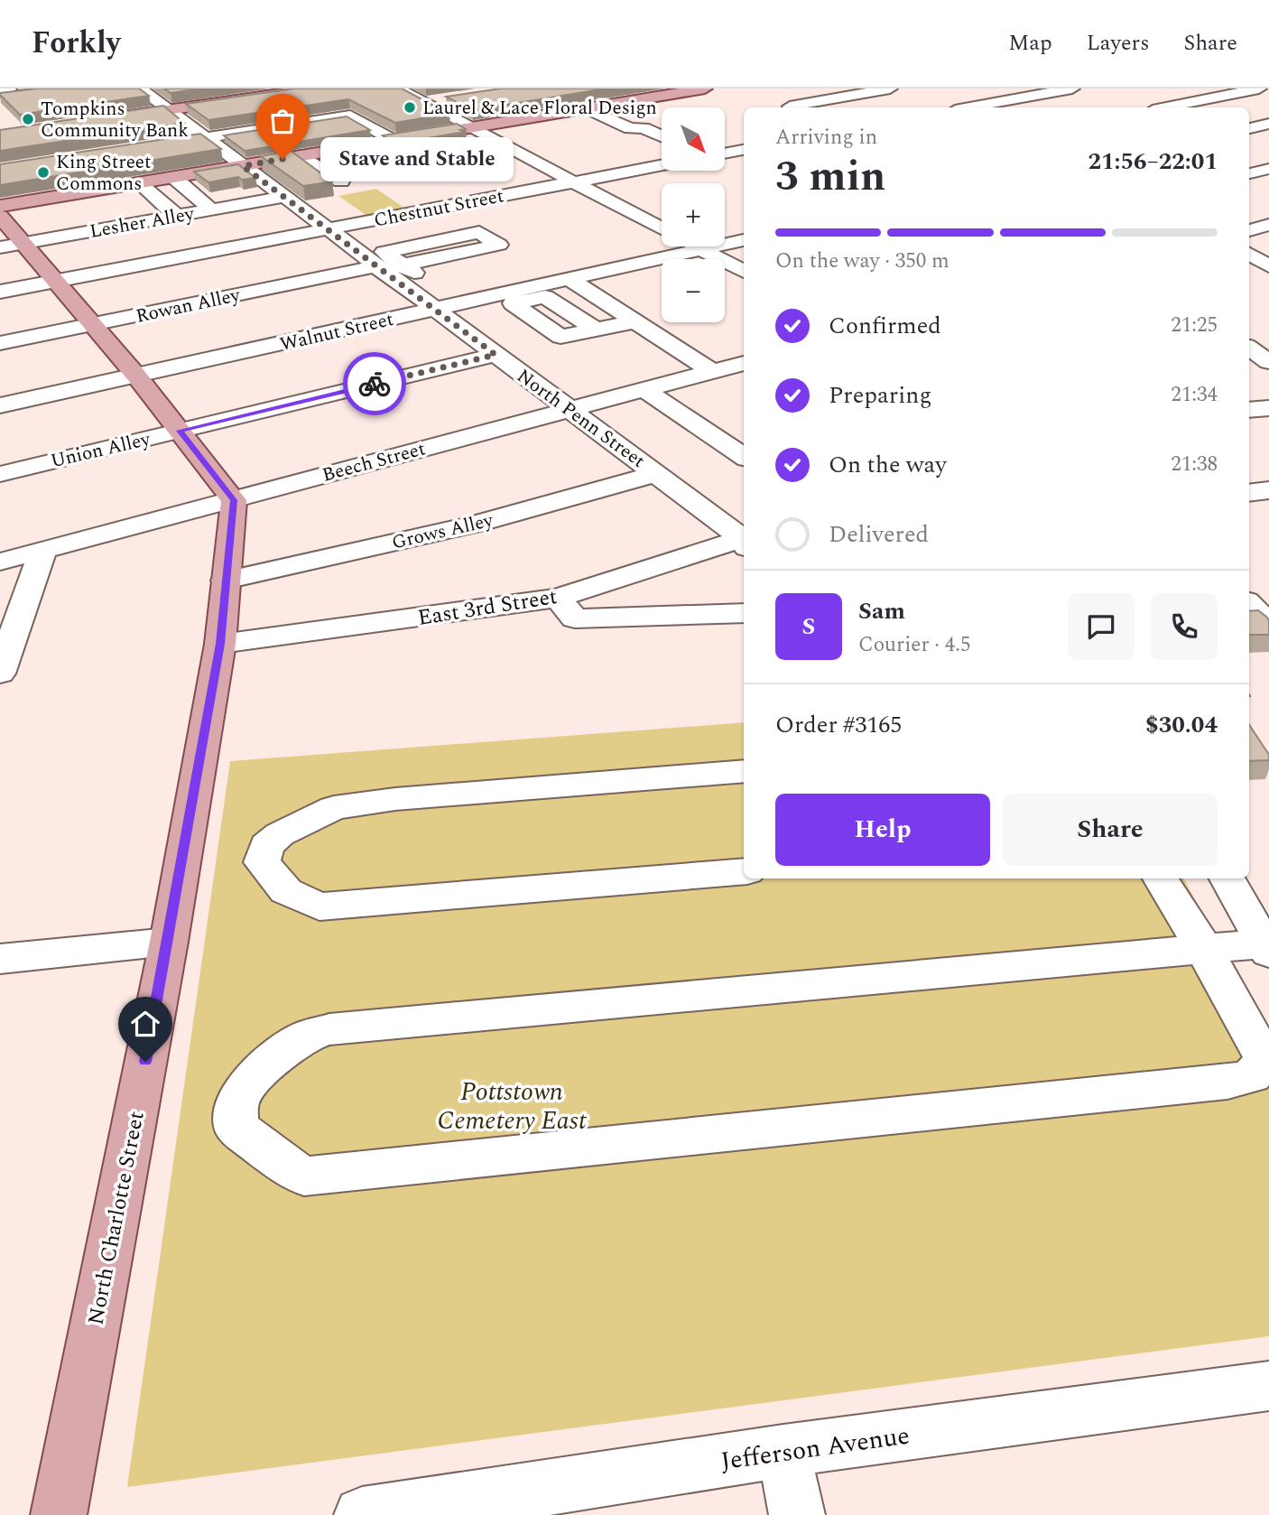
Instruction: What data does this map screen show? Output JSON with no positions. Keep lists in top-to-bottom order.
{
  "streets": {
    "main road": ["North Charlotte Street"],
    "street": [
      "Chestnut Street",
      "Lesher Alley",
      "Rowan Alley",
      "Walnut Street",
      "North Penn Street",
      "Union Alley",
      "Beech Street",
      "Grows Alley",
      "East 3rd Street",
      "Jefferson Avenue"
    ]
  },
  "crossings": [
    ["Chestnut Street", "North Penn Street"],
    ["Lesher Alley", "North Penn Street"],
    ["Rowan Alley", "North Penn Street"],
    ["Walnut Street", "North Penn Street"],
    ["North Penn Street", "Union Alley"],
    ["North Penn Street", "Beech Street"],
    ["North Penn Street", "Grows Alley"],
    ["Beech Street", "North Charlotte Street"],
    ["Grows Alley", "North Charlotte Street"],
    ["East 3rd Street", "North Charlotte Street"]
  ],
  "parks": ["Pottstown Cemetery East"],
  "places": [
    "Laurel & Lace Floral Design",
    "Tompkins Community Bank",
    "Stave and Stable",
    "King Street Commons"
  ],
  "north": "bottom right",
  "page": {
    "header": "Forkly",
    "nav": ["Map", "Layers", "Share"],
    "map_buttons": ["+", "−"],
    "heading": ["3 min", "Arriving in", "21:56–22:01"],
    "panel": [
      "Sam",
      "Courier · 4.5",
      "Order #3165",
      "$30.04"
    ],
    "bubble": "Stave and Stable",
    "bar": "On the way · 350 m",
    "list": [
      ["Confirmed", "21:25"],
      ["Preparing", "21:34"],
      ["On the way", "21:38"],
      "Delivered"
    ],
    "round": "S",
    "buttons": ["Help", "Share"]
  }
}
